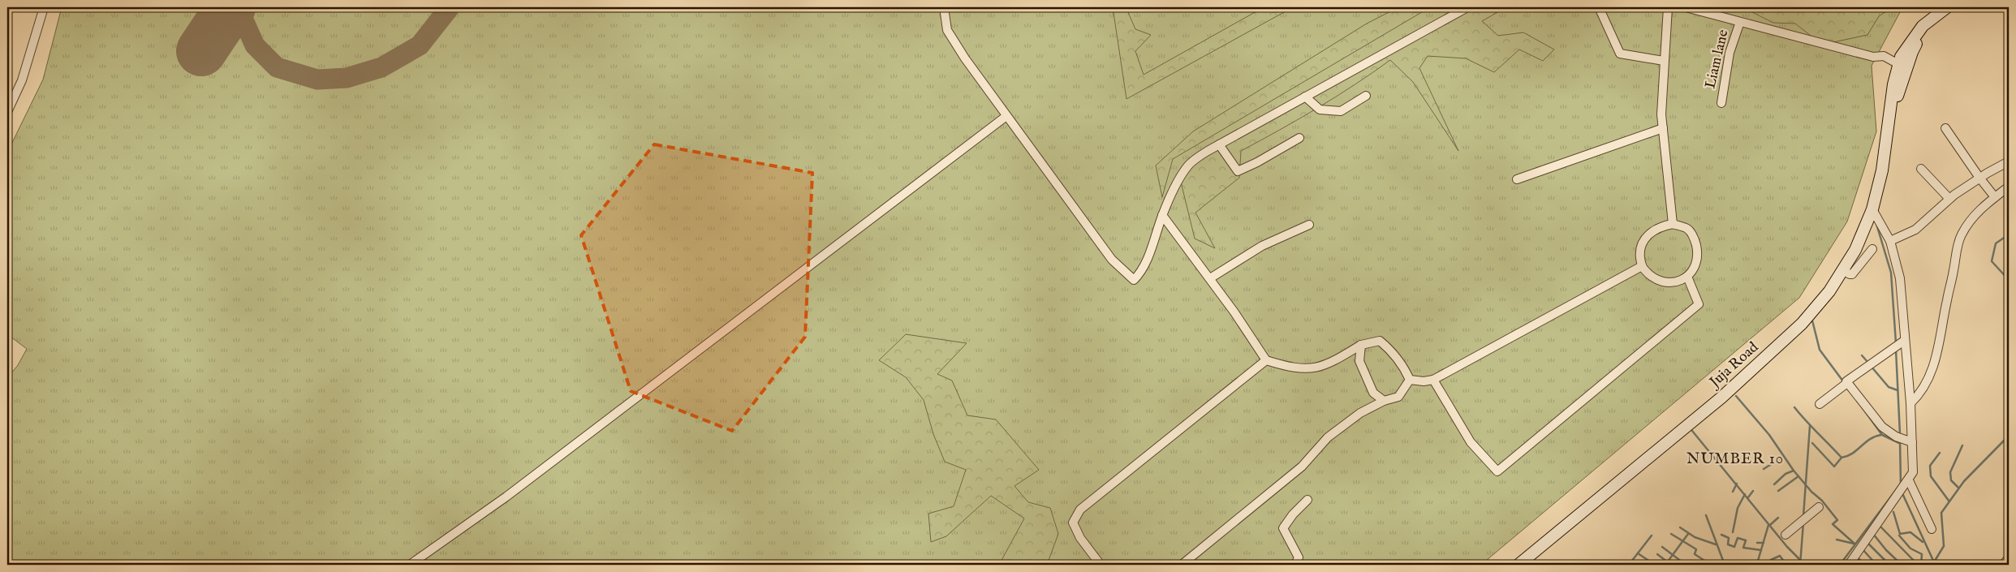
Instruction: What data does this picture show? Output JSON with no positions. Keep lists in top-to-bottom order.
{
  "streets": {
    "main road": ["Juja Road"],
    "street": ["Liam lane"]
  },
  "districts": ["NUMBER 10"]
}
